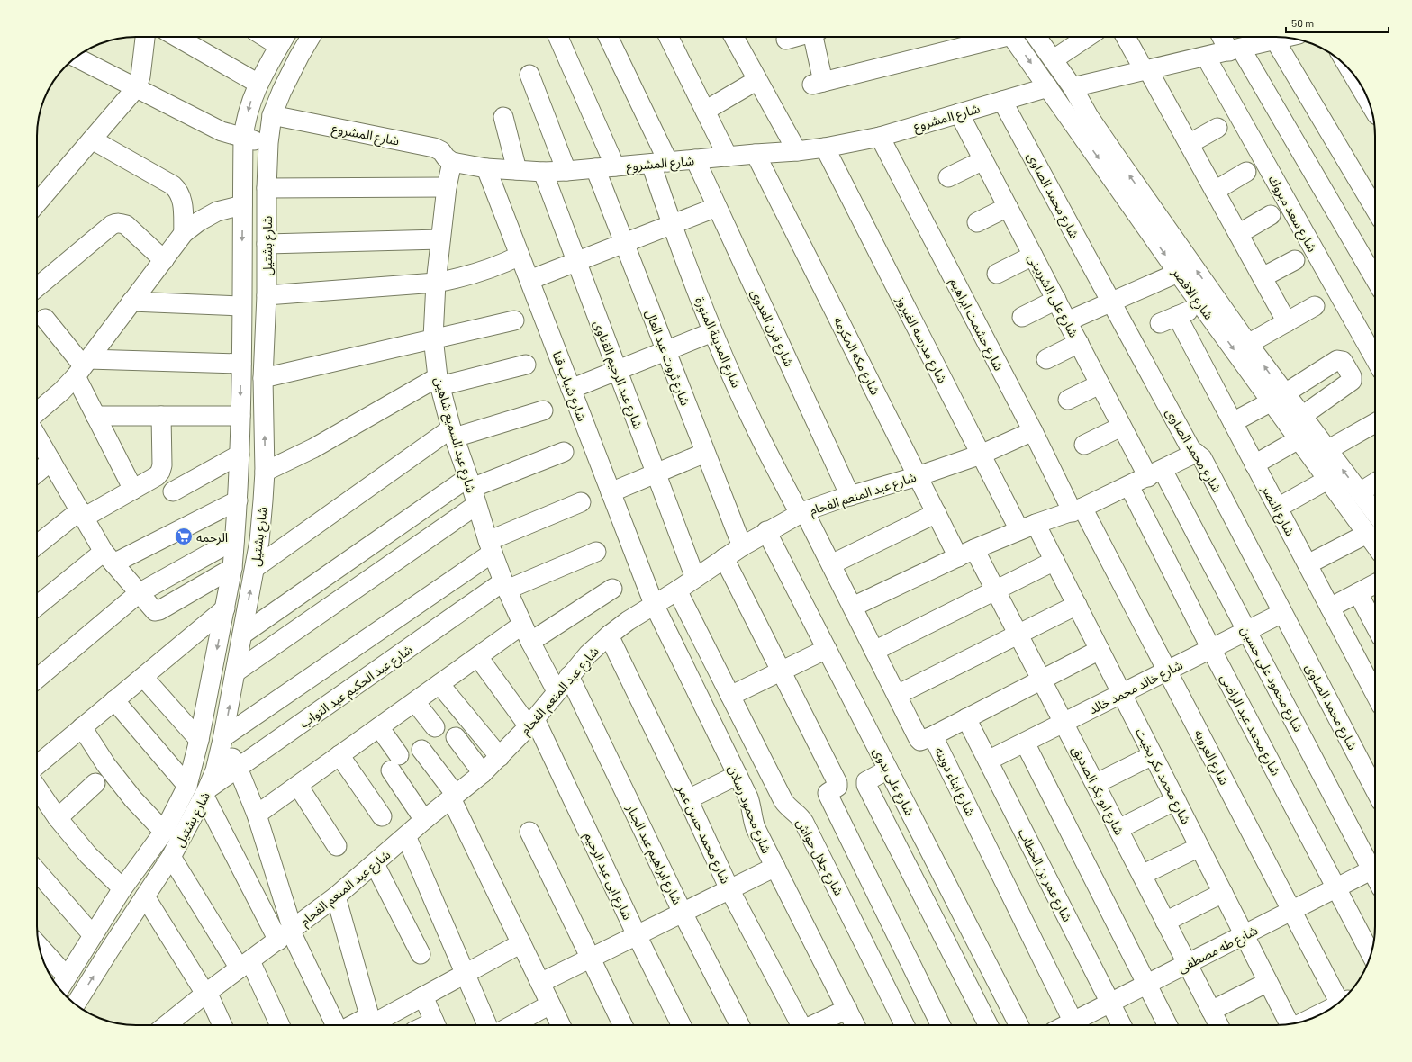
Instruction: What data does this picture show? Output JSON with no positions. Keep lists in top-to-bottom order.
{
  "streets": {
    "street": [
      "شارع المشروع",
      "شارع محمد الصاوى",
      "شارع سعد مبروك",
      "شارع بشتيل",
      "شارع الاقصر",
      "شارع على الشربينى",
      "شارع حشمت ابراهيم",
      "شارع فرن العدوى",
      "شارع مدرسه الفيروز",
      "شارع المدينة المنورة",
      "شارع مكه المكرمه",
      "شارع ثروت عبد العال",
      "شارع عبد الرحيم القناوى",
      "شارع شباب قنا",
      "شارع عبد السميع شاهين",
      "شارع عبد المنعم الفحام",
      "شارع النصر",
      "شارع محمود على حسين",
      "شارع عبد الحكيم عبد التواب",
      "شارع خالد محمد خالد",
      "شارع محمد عبد الراضى",
      "شارع العروبه",
      "شارع محمد بكر بخيت",
      "شارع على بدوى",
      "شارع ابناء دوينه",
      "شارع ابو بكر الصديق",
      "شارع محمود رسلان",
      "شارع محمد حسن عمر",
      "شارع ابراهيم عبد الجبار",
      "شارع جلال حواش",
      "شارع عمر بن الخطاب",
      "شارع ابى عبد الرحيم",
      "شارع طه مصطفى"
    ]
  },
  "crossings": [
    ["شارع المشروع", "شارع محمد الصاوى"],
    ["شارع المشروع", "شارع بشتيل"],
    ["شارع المشروع", "شارع الاقصر"],
    ["شارع المشروع", "شارع على الشربينى"],
    ["شارع المشروع", "شارع حشمت ابراهيم"],
    ["شارع المشروع", "شارع فرن العدوى"],
    ["شارع المشروع", "شارع مدرسه الفيروز"],
    ["شارع المشروع", "شارع المدينة المنورة"],
    ["شارع المشروع", "شارع مكه المكرمه"],
    ["شارع المشروع", "شارع ثروت عبد العال"],
    ["شارع المشروع", "شارع عبد الرحيم القناوى"],
    ["شارع المشروع", "شارع شباب قنا"],
    ["شارع المشروع", "شارع عبد السميع شاهين"],
    ["شارع محمد الصاوى", "شارع خالد محمد خالد"],
    ["شارع بشتيل", "شارع عبد الحكيم عبد التواب"],
    ["شارع الاقصر", "شارع النصر"],
    ["شارع على الشربينى", "شارع محمود على حسين"],
    ["شارع حشمت ابراهيم", "شارع عبد المنعم الفحام"],
    ["شارع حشمت ابراهيم", "شارع العروبه"],
    ["شارع فرن العدوى", "شارع عبد المنعم الفحام"],
    ["شارع مدرسه الفيروز", "شارع عبد المنعم الفحام"],
    ["شارع مدرسه الفيروز", "شارع محمد بكر بخيت"],
    ["شارع المدينة المنورة", "شارع عبد المنعم الفحام"],
    ["شارع المدينة المنورة", "شارع ابناء دوينه"],
    ["شارع مكه المكرمه", "شارع عبد المنعم الفحام"],
    ["شارع مكه المكرمه", "شارع ابو بكر الصديق"],
    ["شارع ثروت عبد العال", "شارع عبد المنعم الفحام"],
    ["شارع عبد الرحيم القناوى", "شارع عبد المنعم الفحام"],
    ["شارع شباب قنا", "شارع عبد المنعم الفحام"],
    ["شارع شباب قنا", "شارع محمود رسلان"],
    ["شارع عبد السميع شاهين", "شارع عبد المنعم الفحام"],
    ["شارع عبد السميع شاهين", "شارع عبد الحكيم عبد التواب"],
    ["شارع عبد المنعم الفحام", "شارع على بدوى"],
    ["شارع عبد المنعم الفحام", "شارع ابناء دوينه"],
    ["شارع عبد المنعم الفحام", "شارع محمود رسلان"],
    ["شارع عبد المنعم الفحام", "شارع محمد حسن عمر"],
    ["شارع عبد المنعم الفحام", "شارع ابراهيم عبد الجبار"],
    ["شارع عبد المنعم الفحام", "شارع جلال حواش"],
    ["شارع عبد المنعم الفحام", "شارع ابى عبد الرحيم"],
    ["شارع محمود على حسين", "شارع خالد محمد خالد"],
    ["شارع خالد محمد خالد", "شارع محمد عبد الراضى"],
    ["شارع خالد محمد خالد", "شارع العروبه"],
    ["شارع خالد محمد خالد", "شارع محمد بكر بخيت"],
    ["شارع خالد محمد خالد", "شارع ابو بكر الصديق"],
    ["شارع خالد محمد خالد", "شارع عمر بن الخطاب"],
    ["شارع محمد عبد الراضى", "شارع طه مصطفى"],
    ["شارع العروبه", "شارع طه مصطفى"],
    ["شارع محمد بكر بخيت", "شارع طه مصطفى"],
    ["شارع ابو بكر الصديق", "شارع طه مصطفى"],
    ["شارع عمر بن الخطاب", "شارع طه مصطفى"]
  ],
  "places": {
    "supermarket": ["الرحمه"]
  },
  "scale_bar": "50 m"
}
